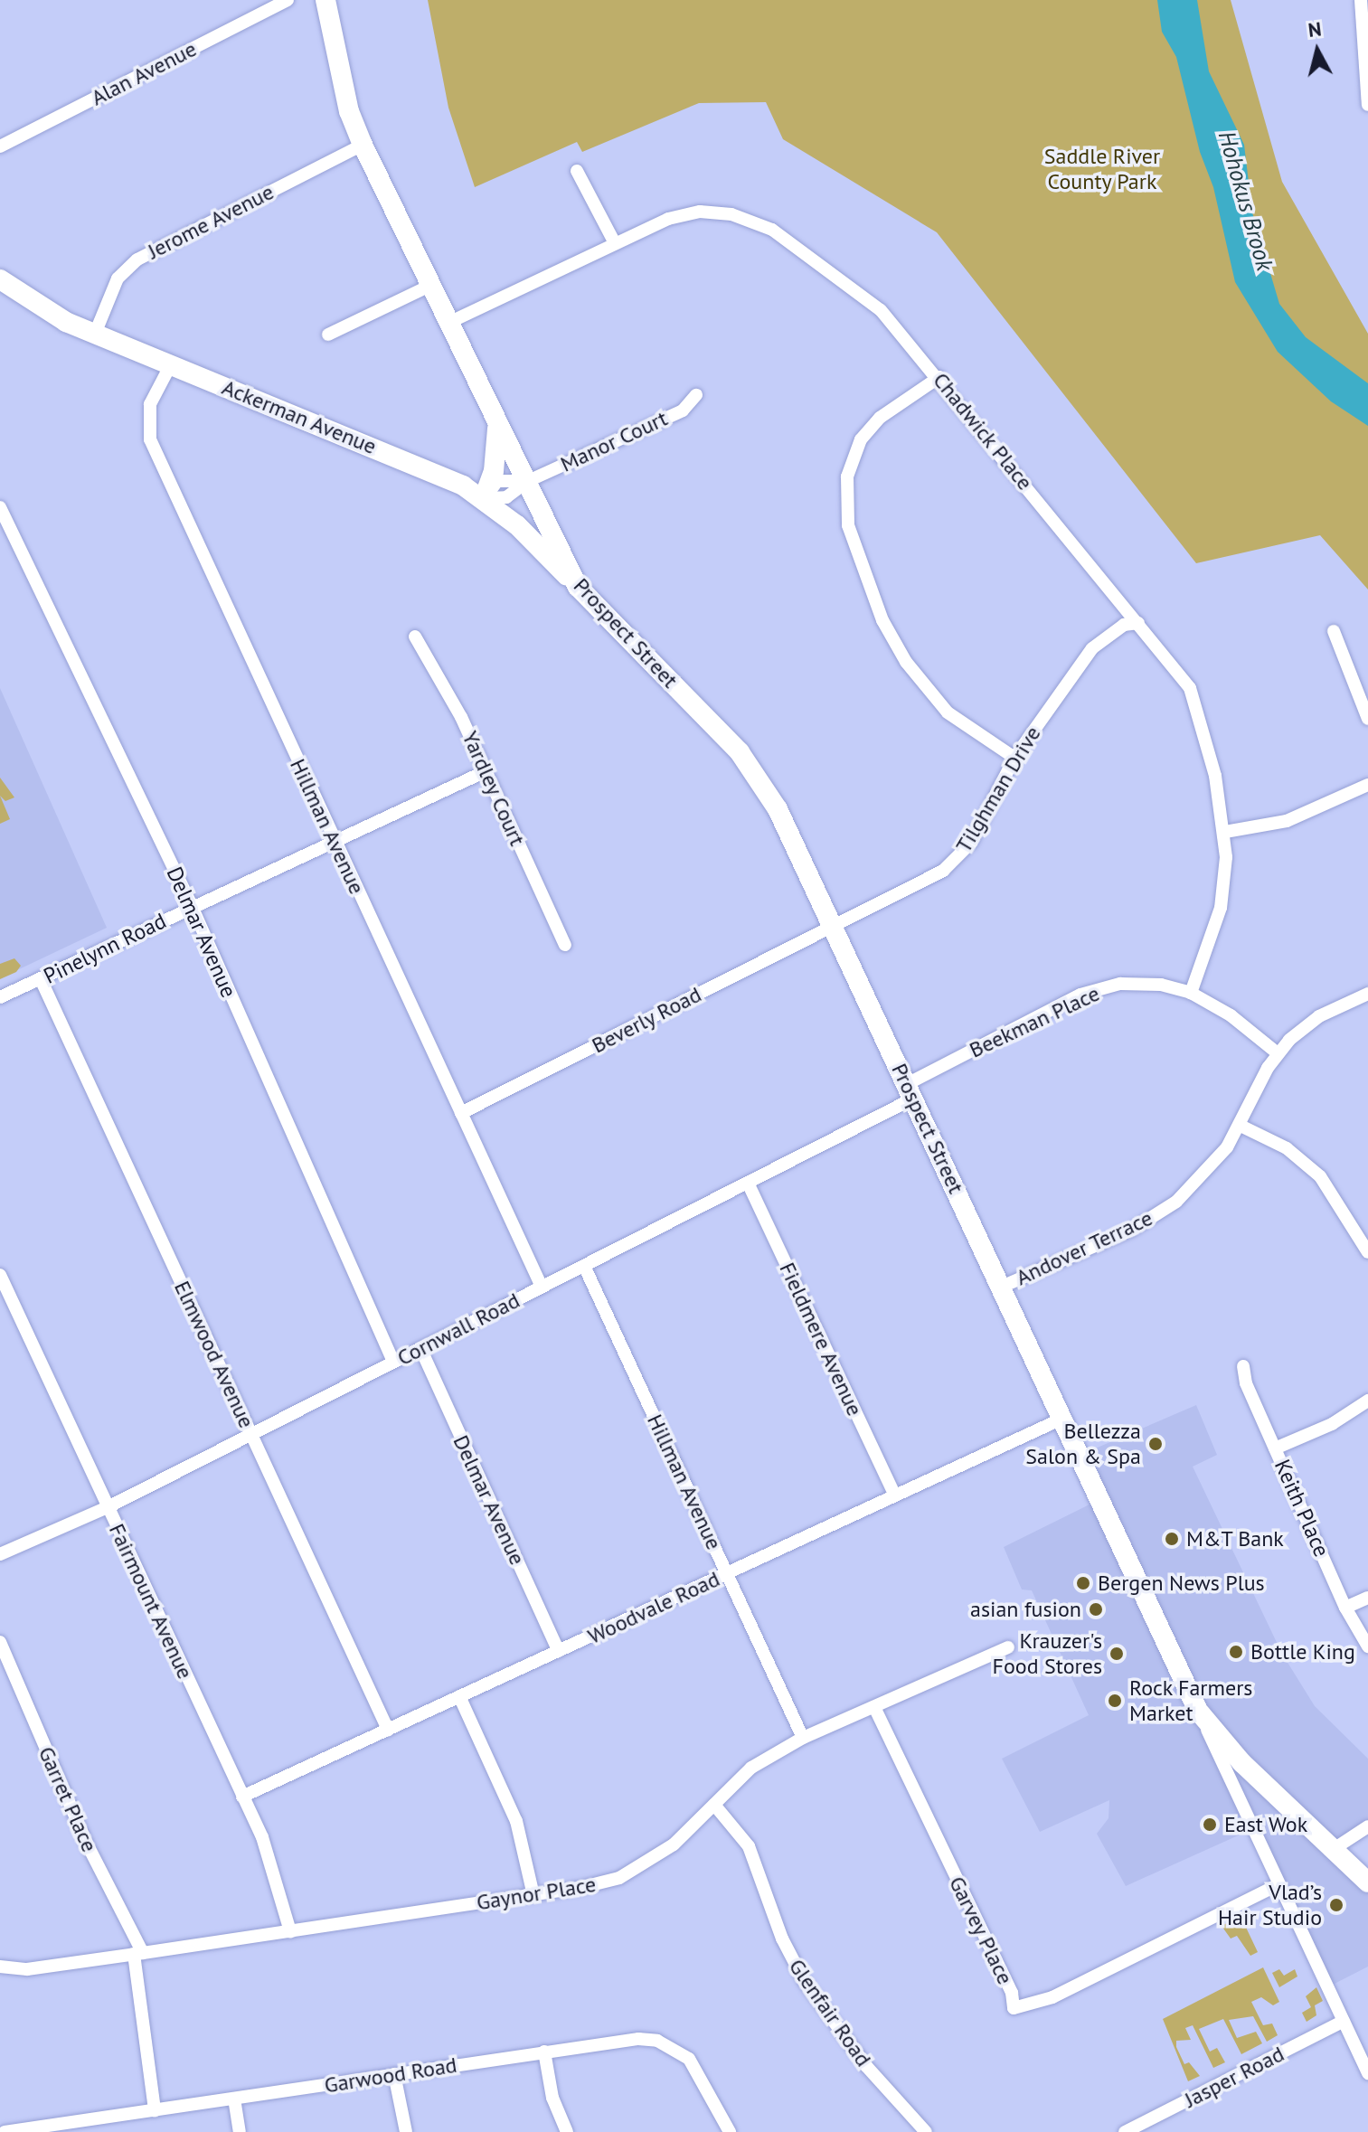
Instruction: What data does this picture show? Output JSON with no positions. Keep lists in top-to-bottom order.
{
  "streets": {
    "main road": ["Ackerman Avenue", "Prospect Street"],
    "street": [
      "Alan Avenue",
      "Jerome Avenue",
      "Chadwick Place",
      "Manor Court",
      "Yardley Court",
      "Tilghman Drive",
      "Hillman Avenue",
      "Delmar Avenue",
      "Pinelynn Road",
      "Beverly Road",
      "Beekman Place",
      "Andover Terrace",
      "Cornwall Road",
      "Fieldmere Avenue",
      "Elmwood Avenue",
      "Keith Place",
      "Fairmount Avenue",
      "Woodvale Road",
      "Garret Place",
      "Gaynor Place",
      "Garvey Place",
      "Glenfair Road",
      "Garwood Road",
      "Jasper Road"
    ]
  },
  "crossings": [
    ["Jerome Avenue", "Ackerman Avenue"],
    ["Jerome Avenue", "Prospect Street"],
    ["Ackerman Avenue", "Manor Court"],
    ["Ackerman Avenue", "Prospect Street"],
    ["Ackerman Avenue", "Hillman Avenue"],
    ["Chadwick Place", "Prospect Street"],
    ["Chadwick Place", "Tilghman Drive"],
    ["Chadwick Place", "Beekman Place"],
    ["Manor Court", "Prospect Street"],
    ["Prospect Street", "Tilghman Drive"],
    ["Prospect Street", "Beverly Road"],
    ["Prospect Street", "Beekman Place"],
    ["Prospect Street", "Andover Terrace"],
    ["Prospect Street", "Cornwall Road"],
    ["Prospect Street", "Woodvale Road"],
    ["Prospect Street", "Garvey Place"],
    ["Prospect Street", "Jasper Road"],
    ["Yardley Court", "Pinelynn Road"],
    ["Tilghman Drive", "Beverly Road"],
    ["Hillman Avenue", "Pinelynn Road"],
    ["Hillman Avenue", "Beverly Road"],
    ["Hillman Avenue", "Cornwall Road"],
    ["Hillman Avenue", "Woodvale Road"],
    ["Hillman Avenue", "Gaynor Place"],
    ["Delmar Avenue", "Pinelynn Road"],
    ["Delmar Avenue", "Cornwall Road"],
    ["Delmar Avenue", "Woodvale Road"],
    ["Pinelynn Road", "Elmwood Avenue"],
    ["Beekman Place", "Andover Terrace"],
    ["Beekman Place", "Cornwall Road"],
    ["Cornwall Road", "Fieldmere Avenue"],
    ["Cornwall Road", "Elmwood Avenue"],
    ["Cornwall Road", "Fairmount Avenue"],
    ["Fieldmere Avenue", "Woodvale Road"],
    ["Elmwood Avenue", "Woodvale Road"],
    ["Fairmount Avenue", "Woodvale Road"],
    ["Fairmount Avenue", "Gaynor Place"],
    ["Garret Place", "Gaynor Place"],
    ["Garret Place", "Garwood Road"],
    ["Gaynor Place", "Garvey Place"],
    ["Gaynor Place", "Glenfair Road"]
  ],
  "water": ["Hohokus Brook"],
  "parks": ["Saddle River County Park"],
  "places": [
    "Bellezza Salon & Spa",
    "M&T Bank",
    "Bergen News Plus",
    "asian fusion",
    "Bottle King",
    "Krauzer's Food Stores",
    "Rock Farmers Market",
    "East Wok",
    "Vlad’s Hair Studio"
  ],
  "north": "top"
}
